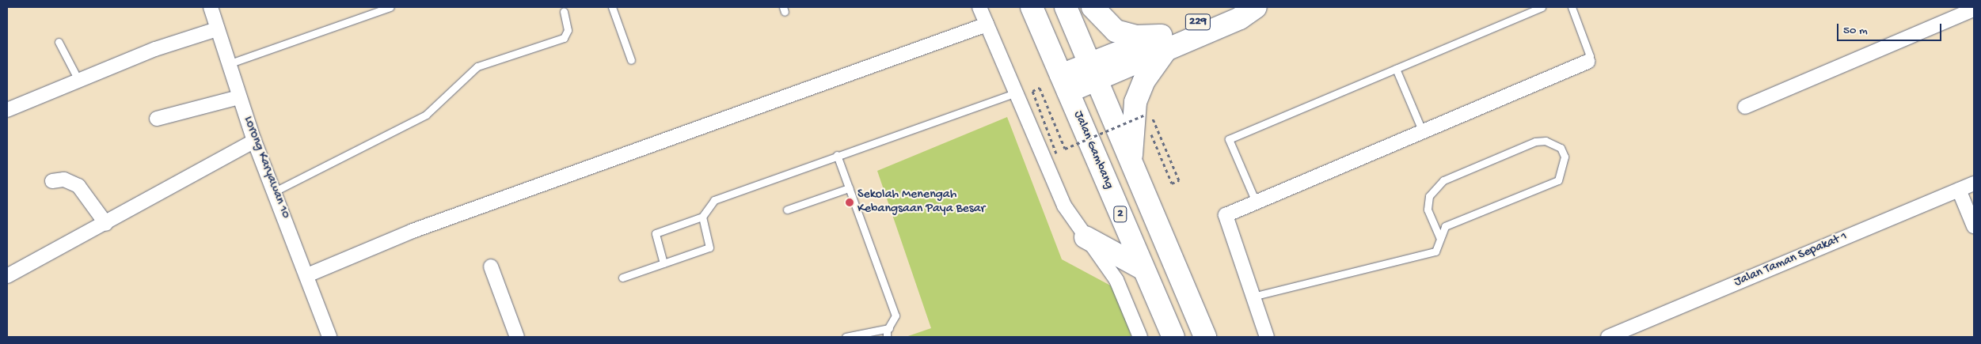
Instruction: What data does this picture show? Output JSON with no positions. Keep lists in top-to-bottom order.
{
  "streets": {
    "main road": ["229", "Jalan Gambang", "2"],
    "street": ["Lorong Karyawan 10", "Jalan Taman Sepakat 1"]
  },
  "crossings": [
    ["229", "Jalan Gambang"]
  ],
  "places": ["Sekolah Menengah Kebangsaan Paya Besar"],
  "scale_bar": "50 m"
}
